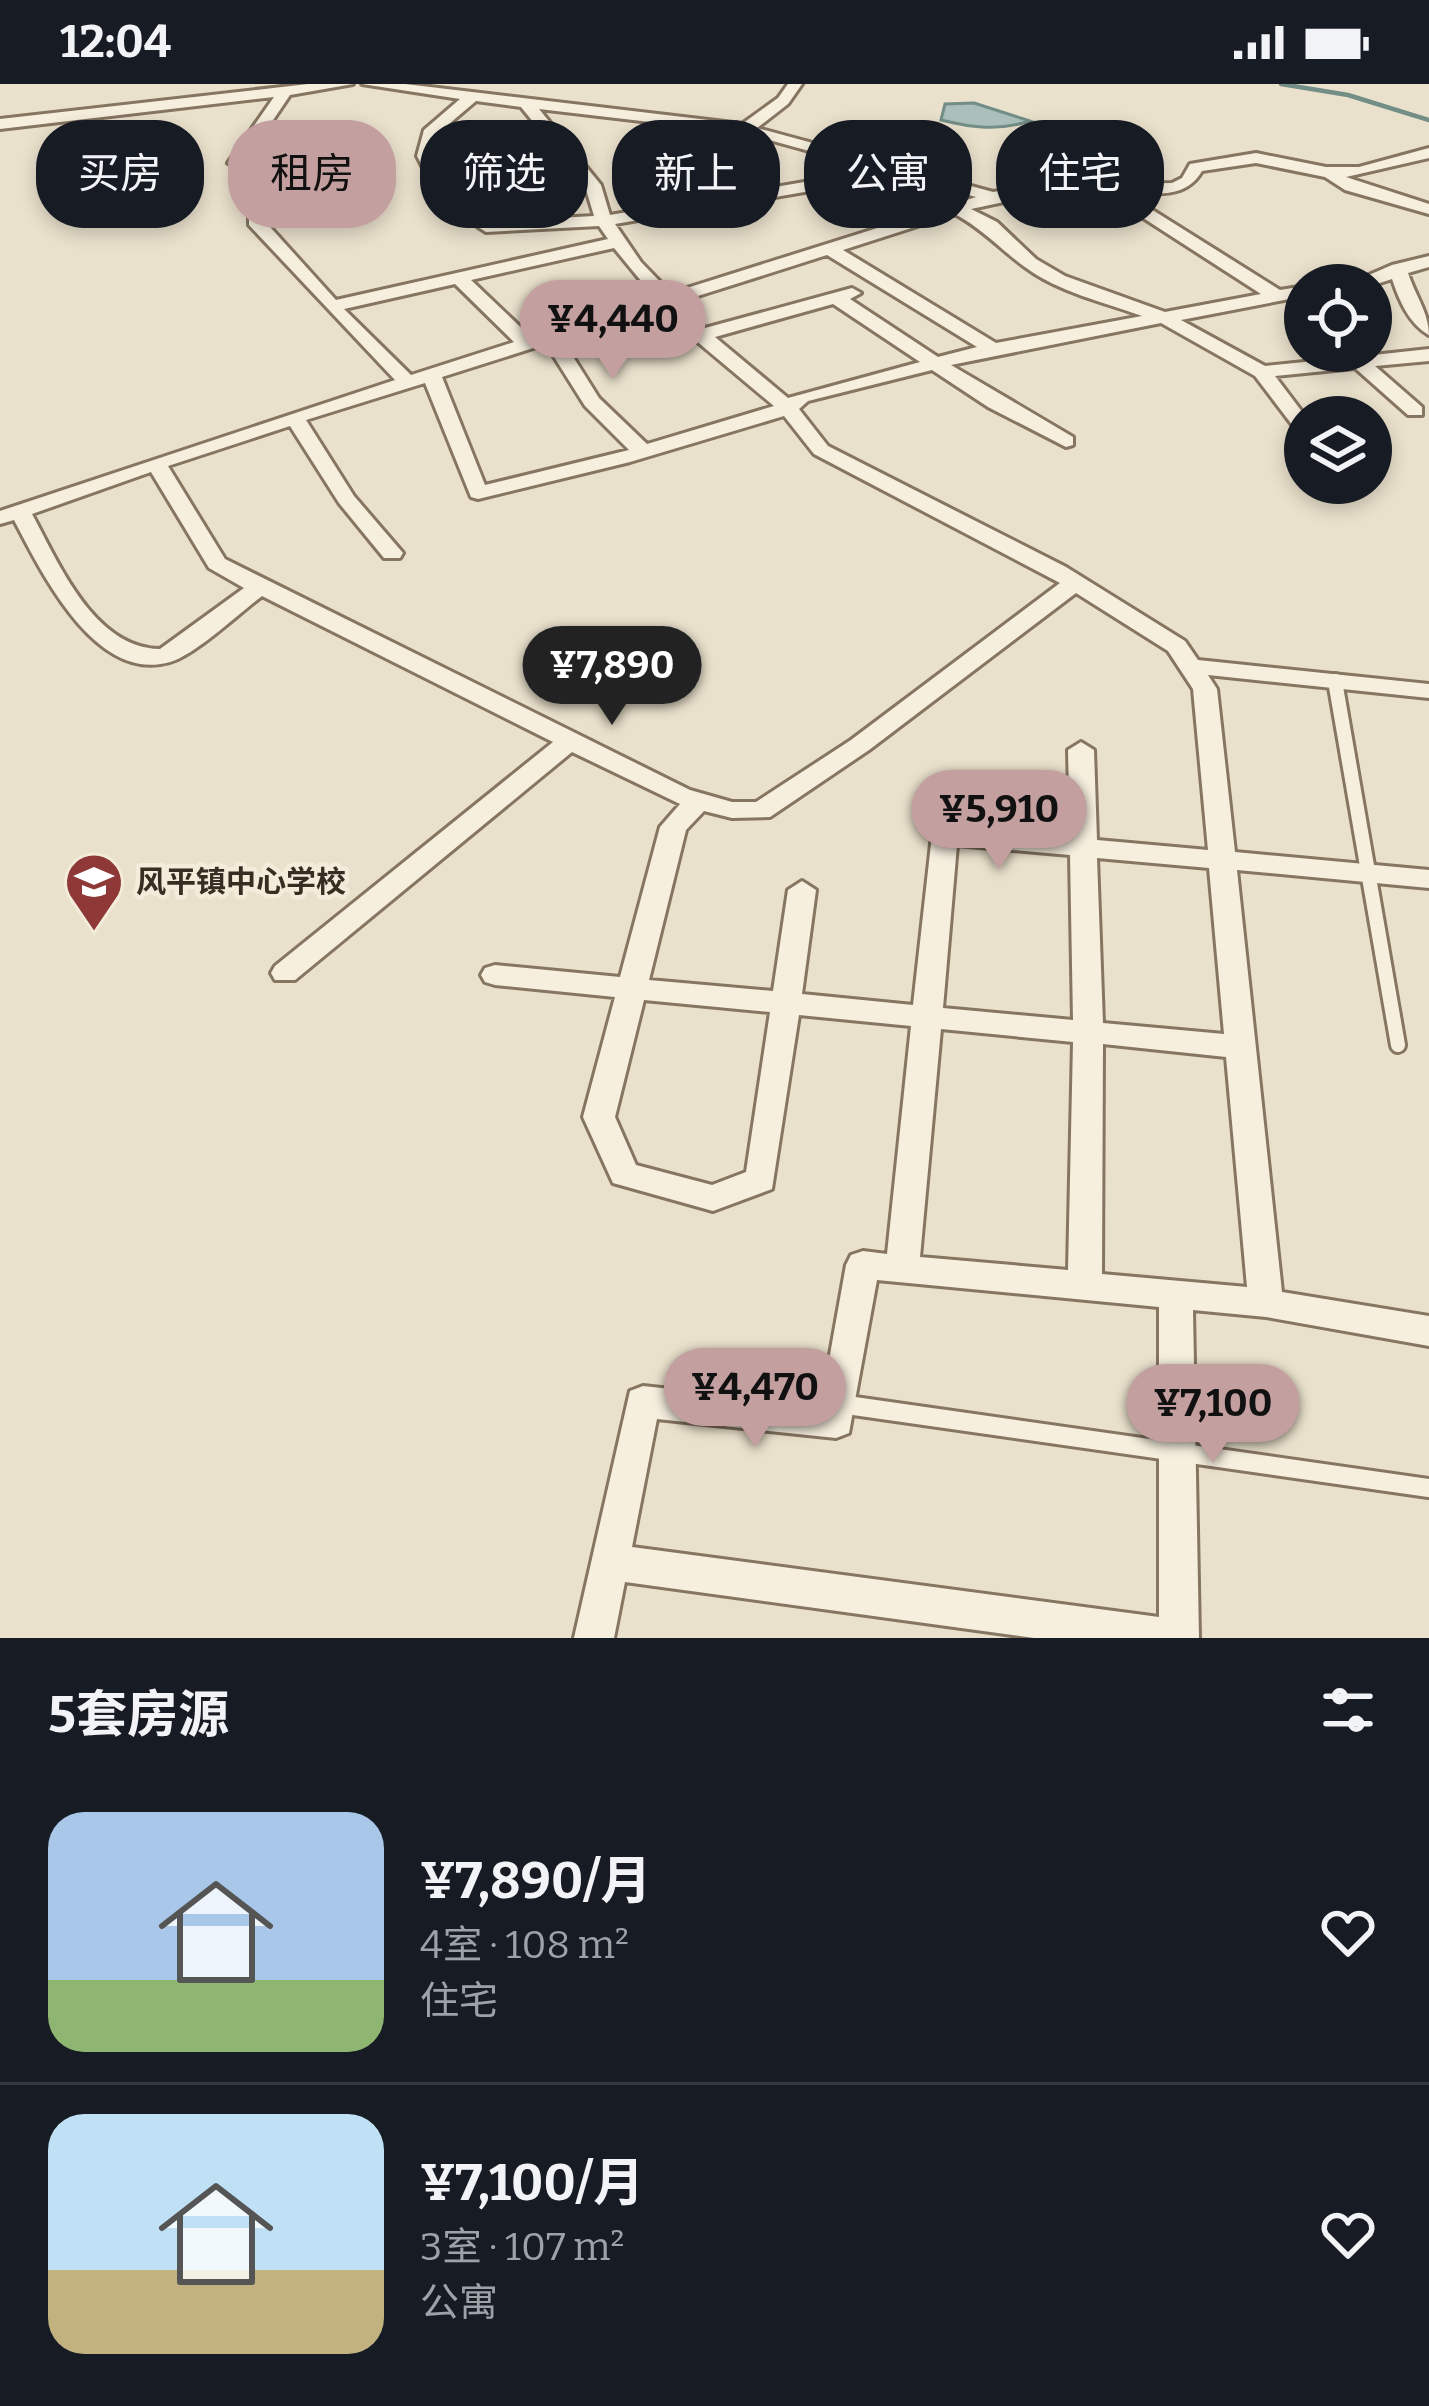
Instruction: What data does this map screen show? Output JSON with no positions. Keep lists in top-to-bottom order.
{
  "places": {
    "school or university": ["风平镇中心学校"]
  },
  "page": {
    "status": "12:04",
    "chip": [
      "买房",
      "租房",
      "筛选",
      "新上",
      "公寓",
      "住宅"
    ],
    "price": [
      "¥4,440",
      "¥7,890",
      "¥5,910",
      "¥4,470",
      "¥7,100"
    ],
    "heading": "5套房源",
    "list": [
      {
        "name": "¥7,890/月",
        "note": "4室 · 108 m² · 住宅"
      },
      {
        "name": "¥7,100/月",
        "note": "3室 · 107 m² · 公寓"
      }
    ]
  }
}
